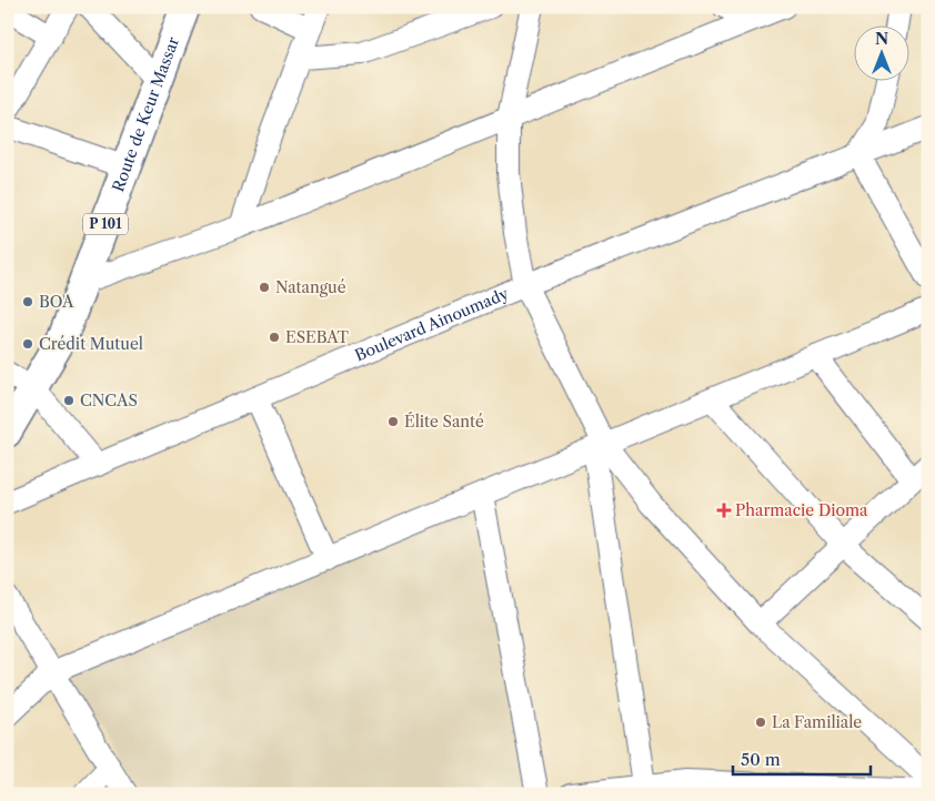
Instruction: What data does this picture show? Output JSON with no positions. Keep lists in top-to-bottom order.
{
  "streets": {
    "main road": ["Route de Keur Massar", "P 101"],
    "street": ["Boulevard Ainoumady"]
  },
  "places": {
    "other": [
      "Natangué",
      "BOA",
      "ESEBAT",
      "Crédit Mutuel",
      "CNCAS",
      "Élite Santé",
      "La Familiale"
    ],
    "health": ["Pharmacie Dioma"]
  },
  "scale_bar": "50 m",
  "north": "top"
}
